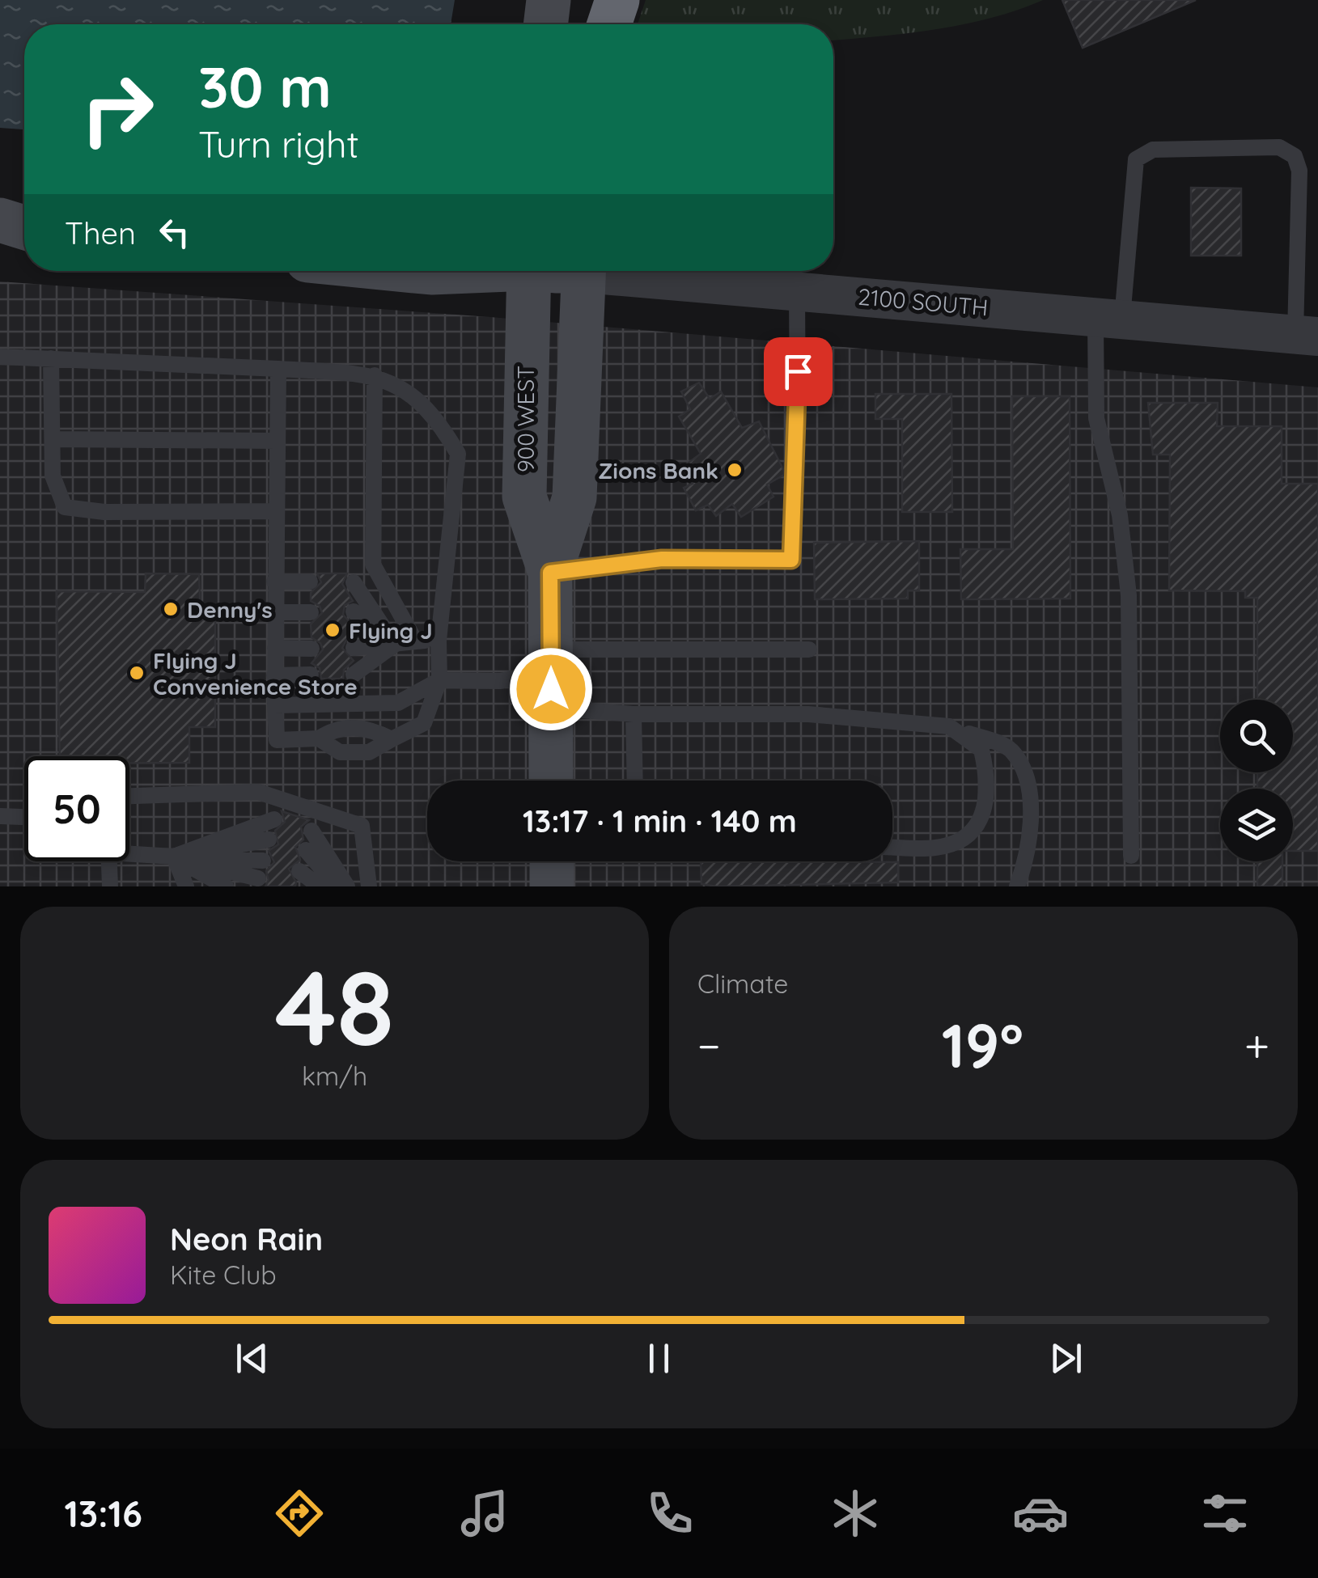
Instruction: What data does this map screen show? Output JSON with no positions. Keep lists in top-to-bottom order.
{
  "streets": {
    "main road": ["2100 SOUTH", "900 WEST"]
  },
  "places": [
    "Zions Bank",
    "Denny's",
    "Flying J",
    "Flying J Convenience Store"
  ],
  "page": {
    "turn": ["30 m", "Turn right"],
    "then": "Then",
    "limit": "50",
    "trip": "13:17 · 1 min · 140 m",
    "tile": [
      ["48", "km/h"],
      "Climate"
    ],
    "heat": ["−", "19°", "+"],
    "song": ["Neon Rain", "Kite Club"],
    "tabs": "13:16"
  }
}
